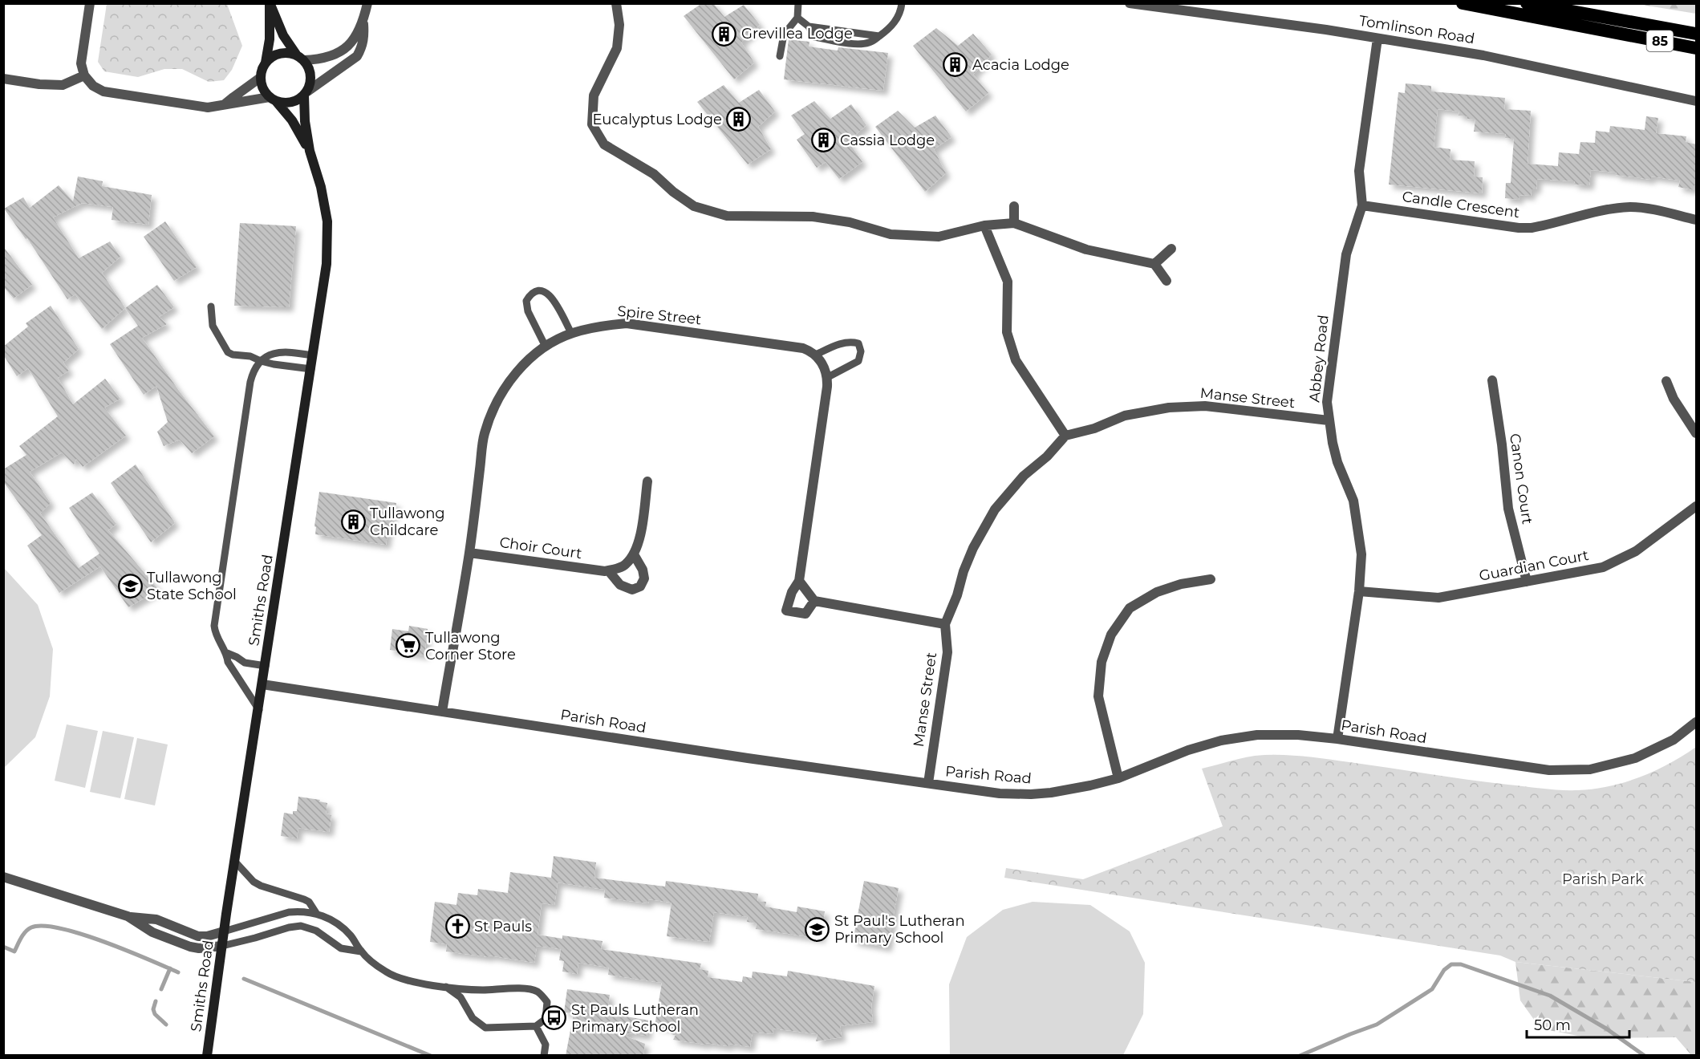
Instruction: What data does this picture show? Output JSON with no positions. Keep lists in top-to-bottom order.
{
  "streets": {
    "highway": ["85"],
    "main road": ["Smiths Road"],
    "street": [
      "Tomlinson Road",
      "Candle Crescent",
      "Spire Street",
      "Abbey Road",
      "Manse Street",
      "Canon Court",
      "Choir Court",
      "Guardian Court",
      "Parish Road"
    ]
  },
  "crossings": [
    ["Tomlinson Road", "Abbey Road"],
    ["Candle Crescent", "Abbey Road"],
    ["Spire Street", "Choir Court"],
    ["Spire Street", "Parish Road"],
    ["Abbey Road", "Manse Street"],
    ["Abbey Road", "Guardian Court"],
    ["Abbey Road", "Parish Road"],
    ["Manse Street", "Parish Road"],
    ["Canon Court", "Guardian Court"],
    ["Smiths Road", "Parish Road"]
  ],
  "parks": ["Parish Park"],
  "places": {
    "building": [
      "Grevillea Lodge",
      "Acacia Lodge",
      "Eucalyptus Lodge",
      "Cassia Lodge",
      "Tullawong Childcare"
    ],
    "school or university": ["Tullawong State School", "St Paul's Lutheran Primary School"],
    "supermarket": ["Tullawong Corner Store"],
    "church": ["St Pauls"],
    "bus stop": ["St Pauls Lutheran Primary School"]
  },
  "scale_bar": "50 m"
}
